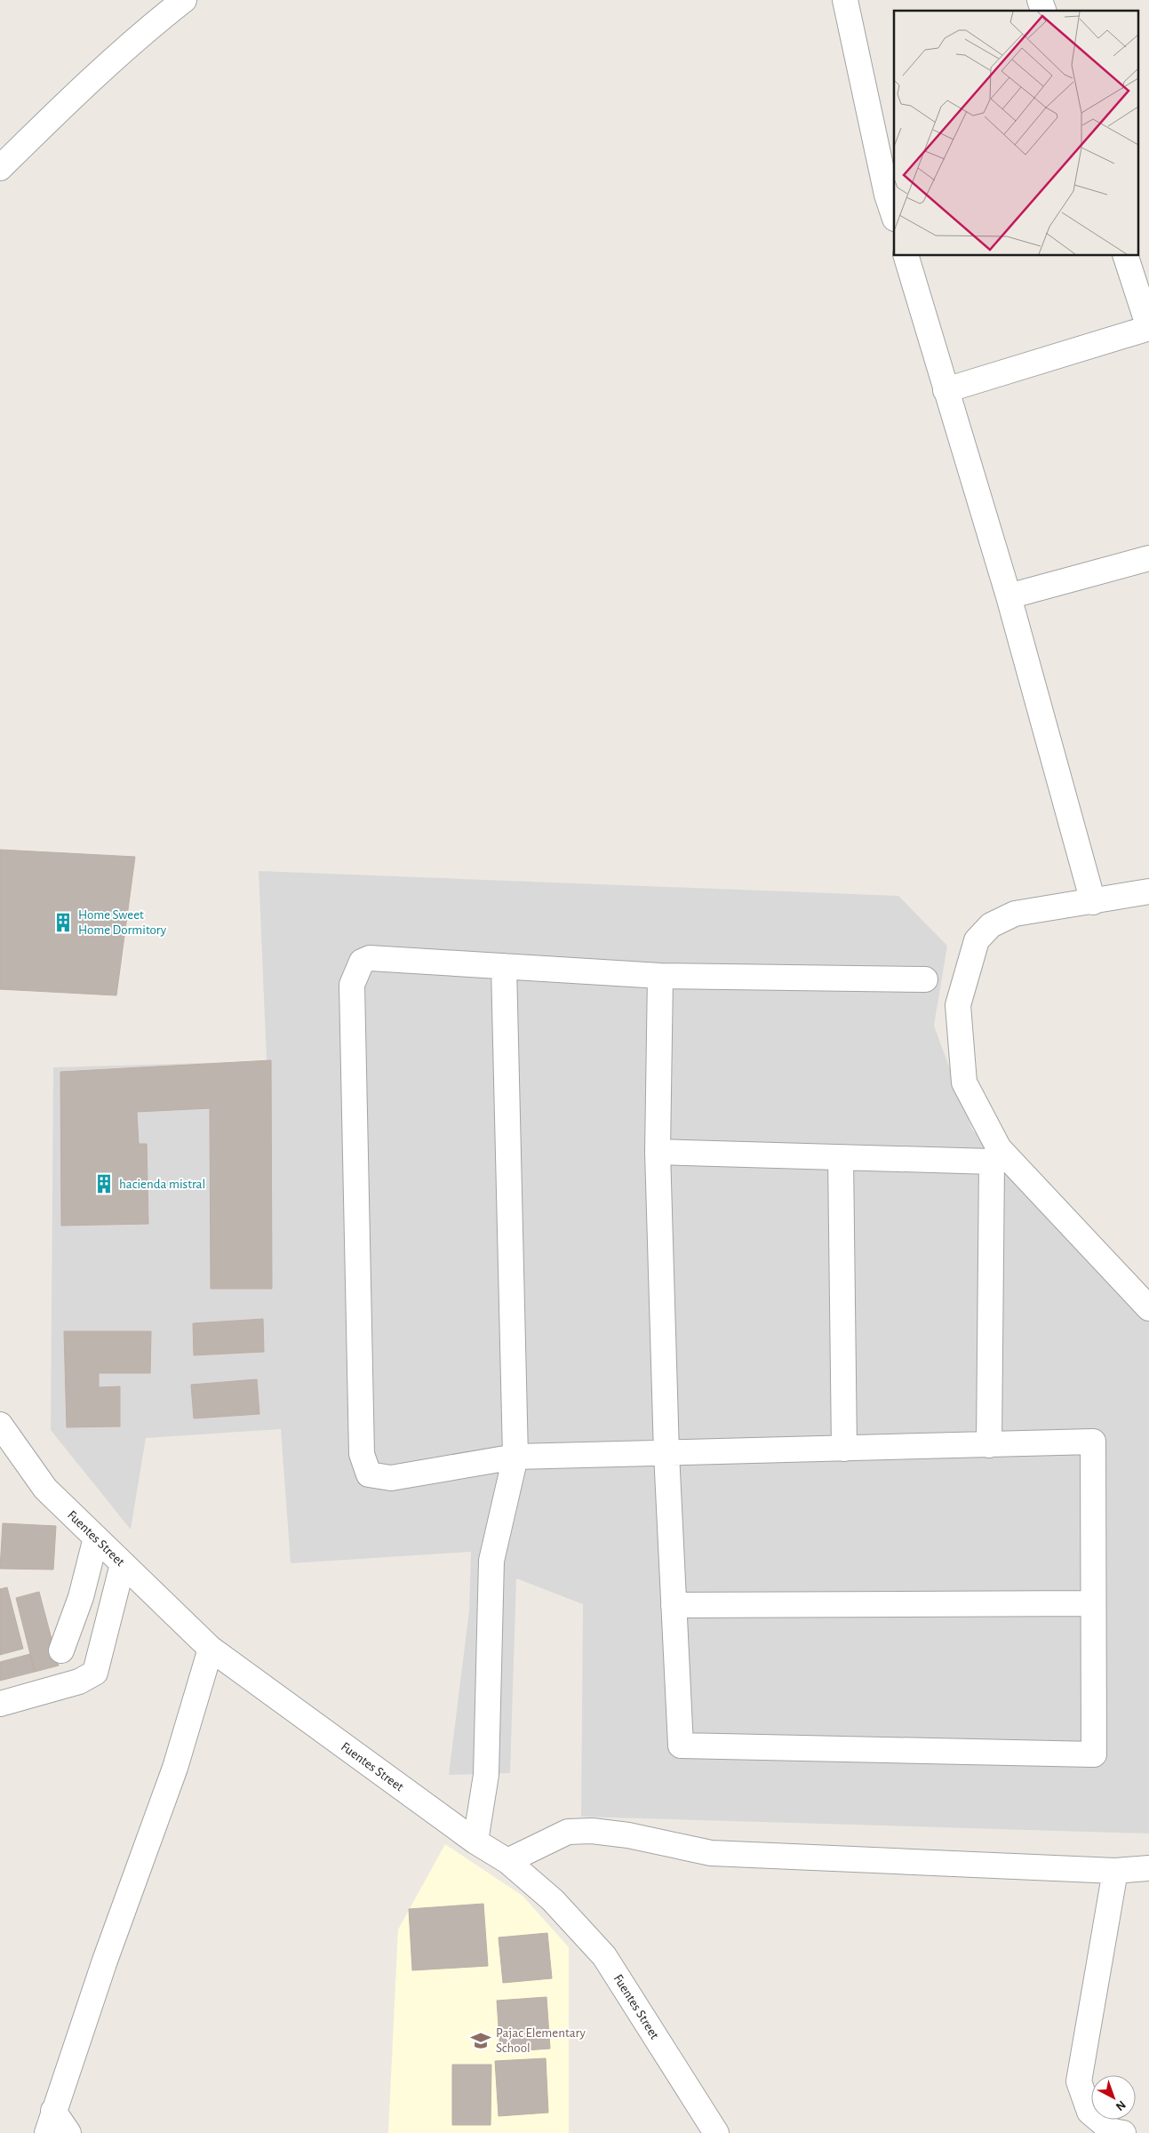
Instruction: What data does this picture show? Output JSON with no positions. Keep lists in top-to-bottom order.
{
  "streets": {
    "street": ["Fuentes Street"]
  },
  "places": {
    "building": ["Home Sweet Home Dormitory", "hacienda mistral"],
    "school or university": ["Pajac Elementary School"]
  },
  "north": "bottom right"
}
